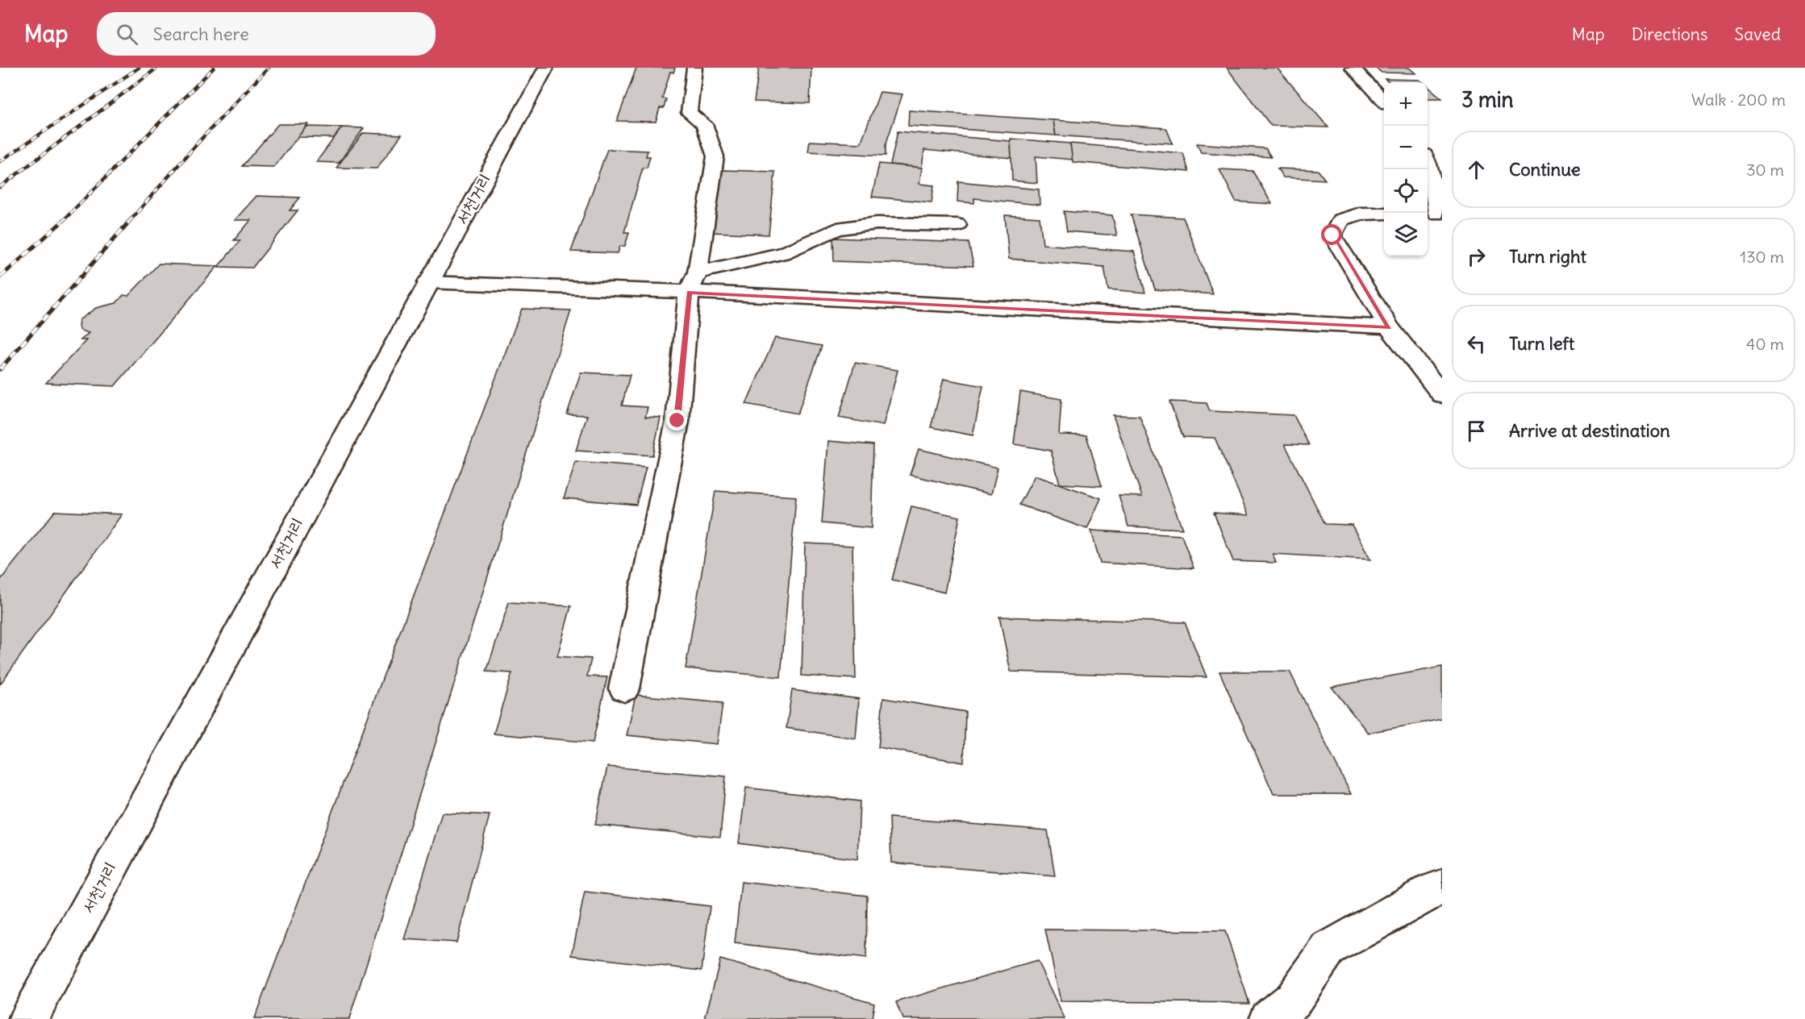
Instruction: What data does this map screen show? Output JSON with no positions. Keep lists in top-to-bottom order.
{
  "streets": {
    "street": ["서천거리"]
  },
  "page": {
    "header": "Map",
    "search": "Search here",
    "nav": ["Map", "Directions", "Saved"],
    "heading": ["3 min", "Walk · 200 m"],
    "map_buttons": ["+", "−"],
    "list": [
      ["Continue", "30 m"],
      ["Turn right", "130 m"],
      ["Turn left", "40 m"],
      "Arrive at destination"
    ]
  }
}
